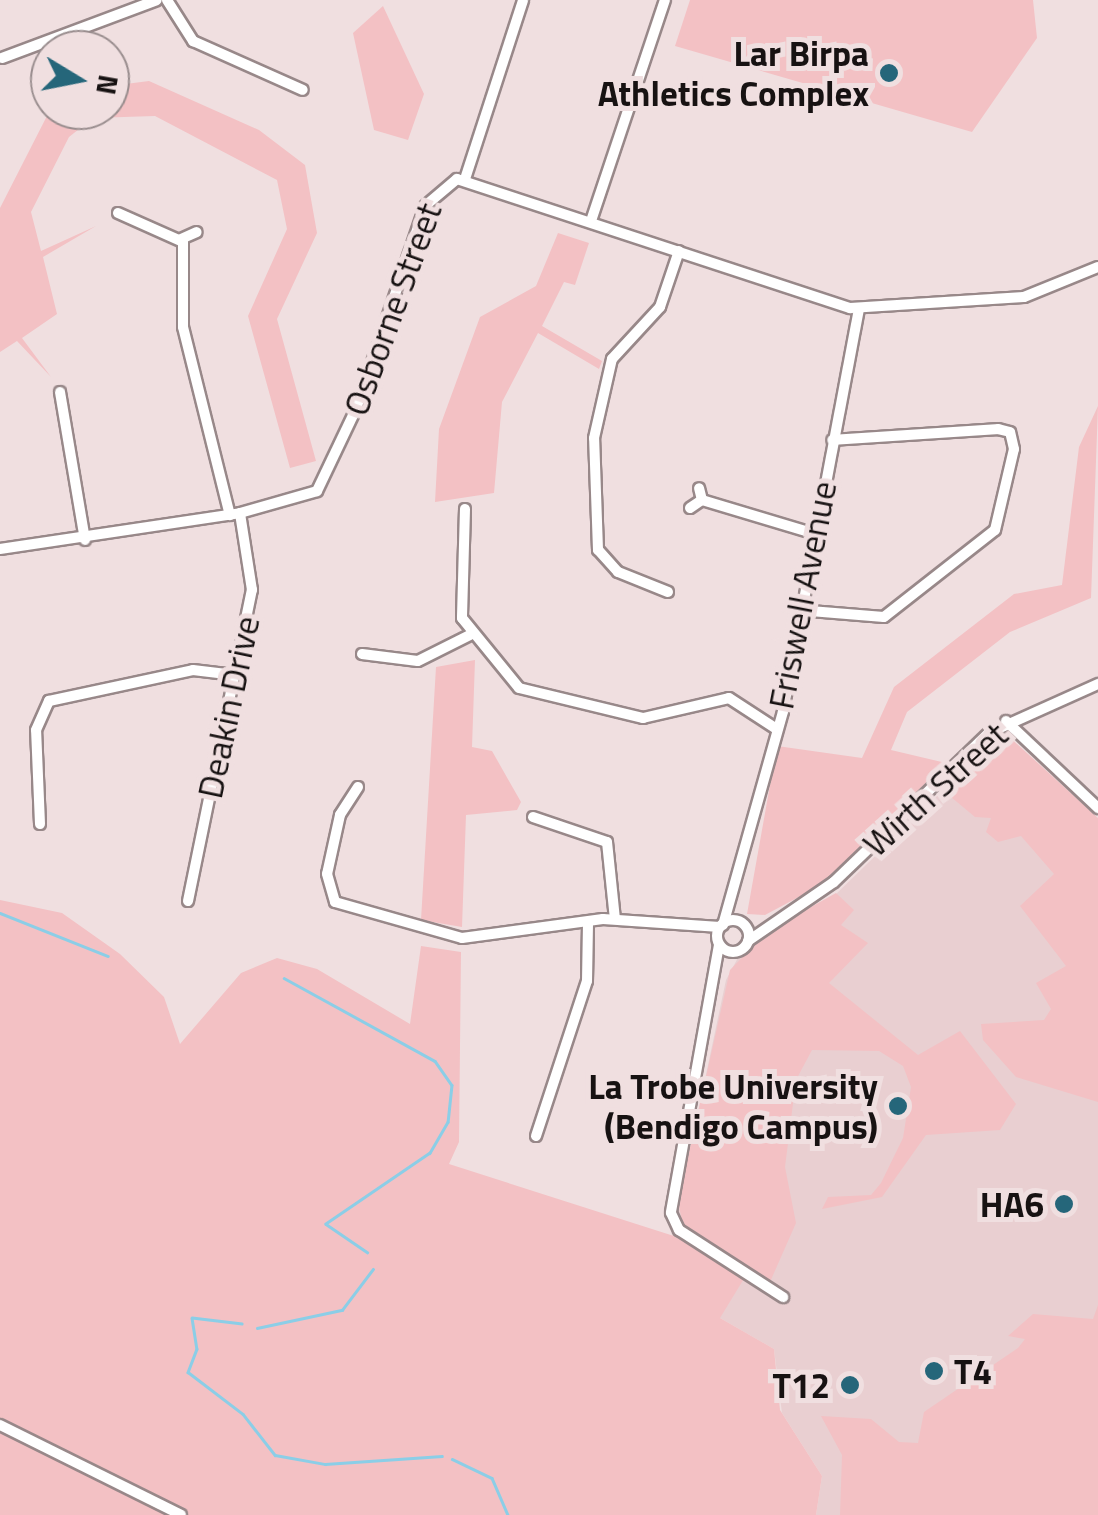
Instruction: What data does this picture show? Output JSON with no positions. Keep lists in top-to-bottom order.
{
  "streets": {
    "street": [
      "Osborne Street",
      "Friswell Avenue",
      "Deakin Drive",
      "Wirth Street"
    ]
  },
  "crossings": [
    ["Osborne Street", "Friswell Avenue"],
    ["Osborne Street", "Deakin Drive"],
    ["Friswell Avenue", "Wirth Street"]
  ],
  "places": [
    "Lar Birpa Athletics Complex",
    "La Trobe University (Bendigo Campus)",
    "HA6",
    "T4",
    "T12"
  ],
  "north": "right"
}
